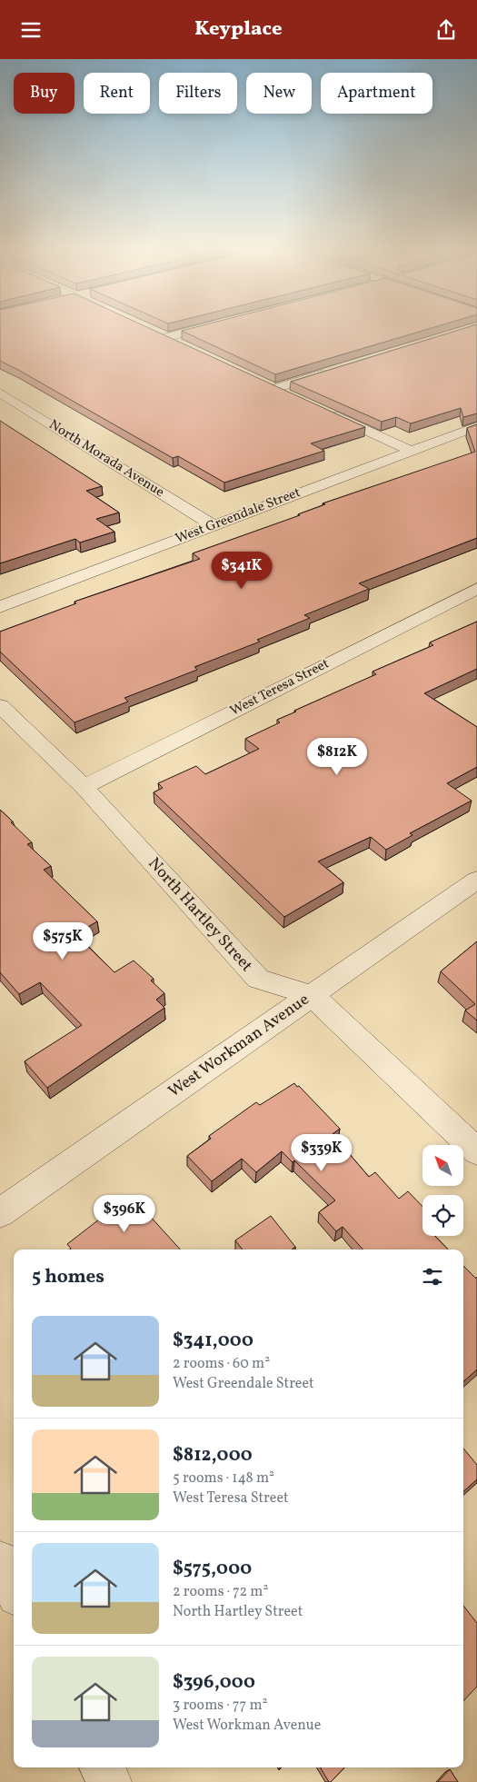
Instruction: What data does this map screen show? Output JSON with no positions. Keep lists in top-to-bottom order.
{
  "streets": {
    "street": [
      "North Morada Avenue",
      "West Greendale Street",
      "West Teresa Street",
      "North Hartley Street",
      "West Workman Avenue"
    ]
  },
  "crossings": [
    ["North Morada Avenue", "West Greendale Street"],
    ["West Teresa Street", "North Hartley Street"],
    ["North Hartley Street", "West Workman Avenue"]
  ],
  "north": "top left",
  "page": {
    "header": "Keyplace",
    "chip": [
      "Buy",
      "Rent",
      "Filters",
      "New",
      "Apartment"
    ],
    "price": [
      "$341K",
      "$812K",
      "$575K",
      "$339K",
      "$396K"
    ],
    "heading": "5 homes",
    "list": [
      {
        "name": "$341,000",
        "note": "2 rooms · 60 m² · West Greendale Street"
      },
      {
        "name": "$812,000",
        "note": "5 rooms · 148 m² · West Teresa Street"
      },
      {
        "name": "$575,000",
        "note": "2 rooms · 72 m² · North Hartley Street"
      },
      {
        "name": "$396,000",
        "note": "3 rooms · 77 m² · West Workman Avenue"
      }
    ]
  }
}
